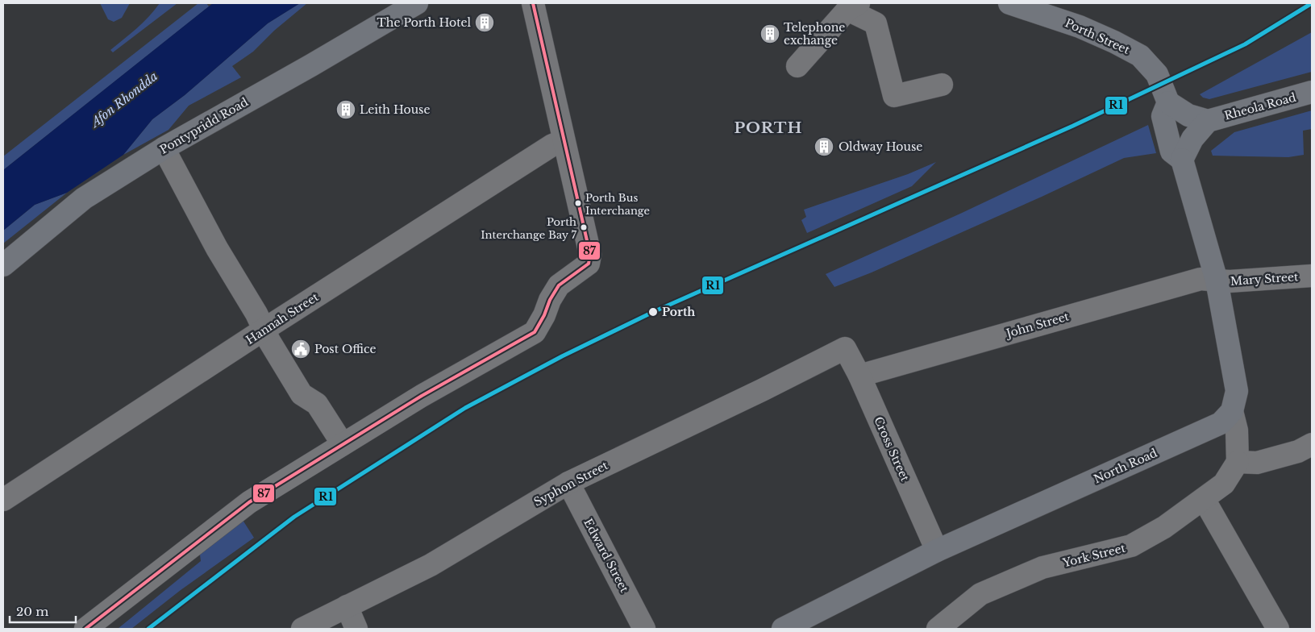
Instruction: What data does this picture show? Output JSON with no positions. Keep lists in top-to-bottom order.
{
  "streets": {
    "main road": [
      "Porth Street",
      "Rheola Road",
      "Pontypridd Road",
      "North Road"
    ],
    "street": [
      "Mary Street",
      "Hannah Street",
      "John Street",
      "Cross Street",
      "Syphon Street",
      "Edward Street",
      "York Street"
    ]
  },
  "crossings": [
    ["Mary Street", "John Street"],
    ["John Street", "Cross Street"],
    ["Cross Street", "North Road"],
    ["Cross Street", "Syphon Street"],
    ["Syphon Street", "Edward Street"]
  ],
  "districts": ["PORTH"],
  "water": ["Afon Rhondda"],
  "places": {
    "building": [
      "The Porth Hotel",
      "Telephone exchange",
      "Leith House",
      "Oldway House"
    ],
    "other": ["Porth Bus Interchange", "Porth Interchange Bay 7", "Porth"],
    "public building": ["Post Office"]
  },
  "lines": ["transit line R1", "transit line 87"],
  "scale_bar": "20 m"
}
